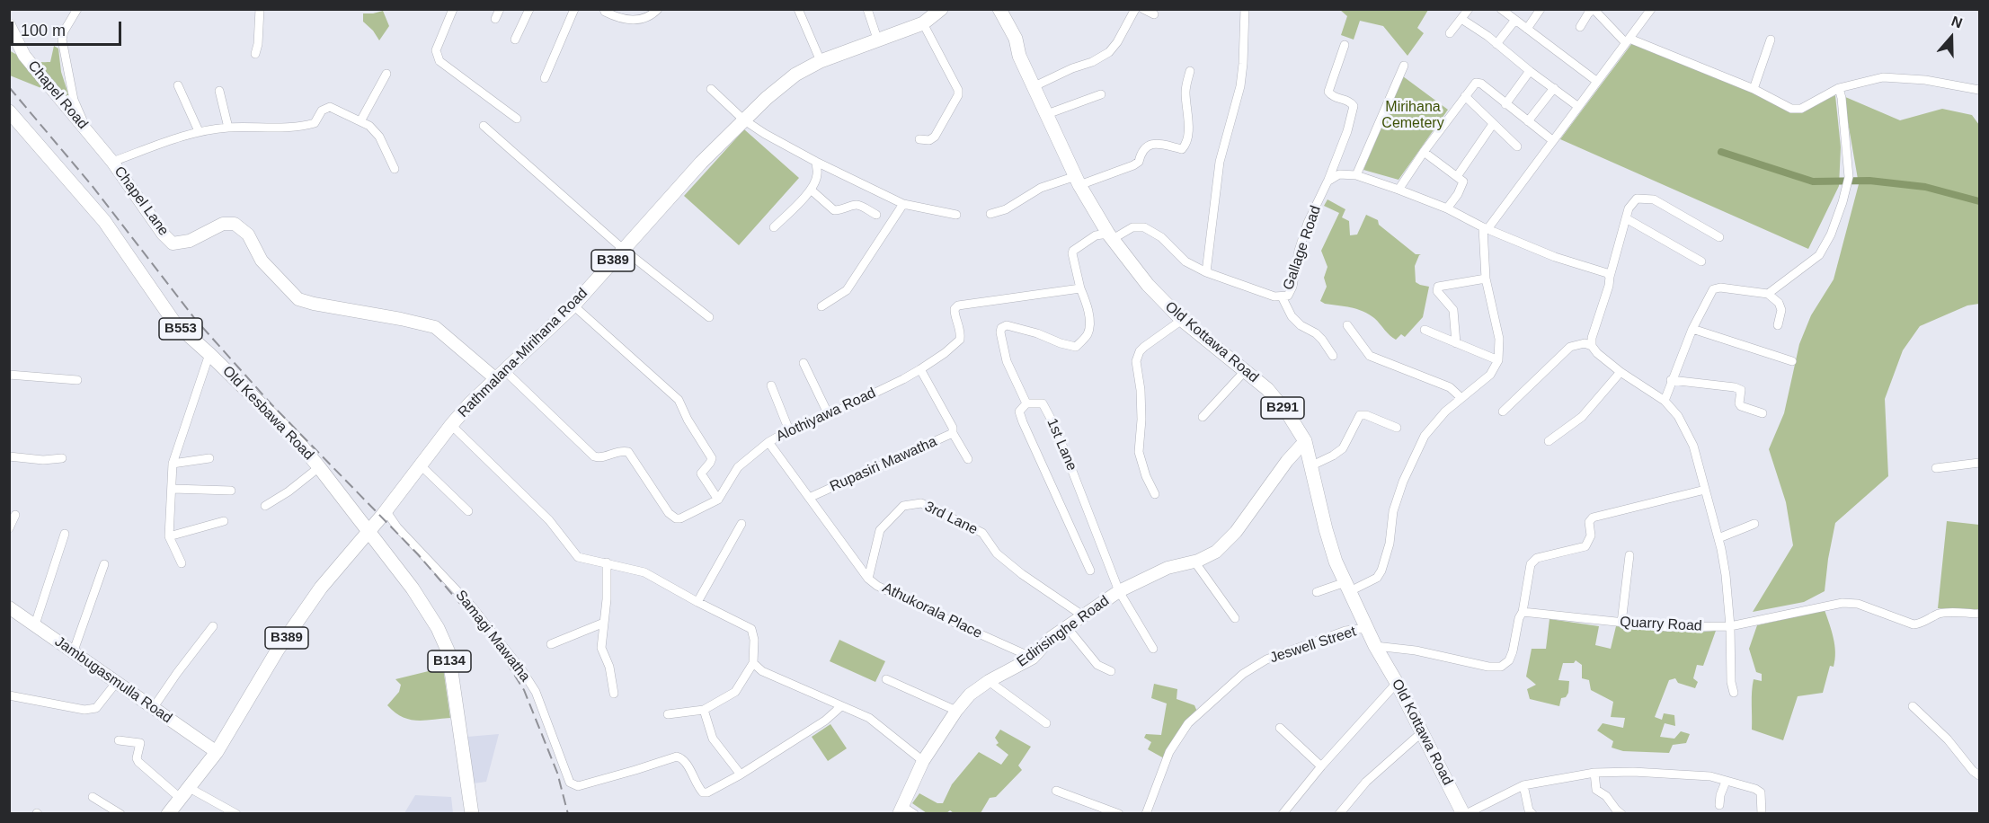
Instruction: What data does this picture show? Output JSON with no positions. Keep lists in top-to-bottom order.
{
  "streets": {
    "main road": [
      "B389",
      "B553",
      "Old Kottawa Road",
      "Rathmalana-Mirihana Road",
      "B291",
      "Old Kesbawa Road",
      "B134"
    ],
    "street": [
      "Chapel Road",
      "Chapel Lane",
      "Gallage Road",
      "Alothiyawa Road",
      "1st Lane",
      "Rupasiri Mawatha",
      "3rd Lane",
      "Athukorala Place",
      "Quarry Road",
      "Edirisinghe Road",
      "Samagi Mawatha",
      "Jeswell Street",
      "Jambugasmulla Road"
    ]
  },
  "crossings": [
    ["Chapel Road", "Chapel Lane"],
    ["Chapel Lane", "Rathmalana-Mirihana Road"],
    ["Gallage Road", "Old Kottawa Road"],
    ["B389", "Rathmalana-Mirihana Road"],
    ["B389", "Old Kesbawa Road"],
    ["B389", "Jambugasmulla Road"],
    ["Old Kottawa Road", "Edirisinghe Road"],
    ["Old Kottawa Road", "Jeswell Street"],
    ["Rathmalana-Mirihana Road", "Old Kesbawa Road"],
    ["Rathmalana-Mirihana Road", "Samagi Mawatha"],
    ["Alothiyawa Road", "Rupasiri Mawatha"],
    ["Alothiyawa Road", "Athukorala Place"],
    ["1st Lane", "Edirisinghe Road"],
    ["Rupasiri Mawatha", "Athukorala Place"],
    ["3rd Lane", "Athukorala Place"],
    ["3rd Lane", "Edirisinghe Road"],
    ["Athukorala Place", "Edirisinghe Road"]
  ],
  "parks": ["Mirihana Cemetery"],
  "scale_bar": "100 m",
  "north": "top"
}
